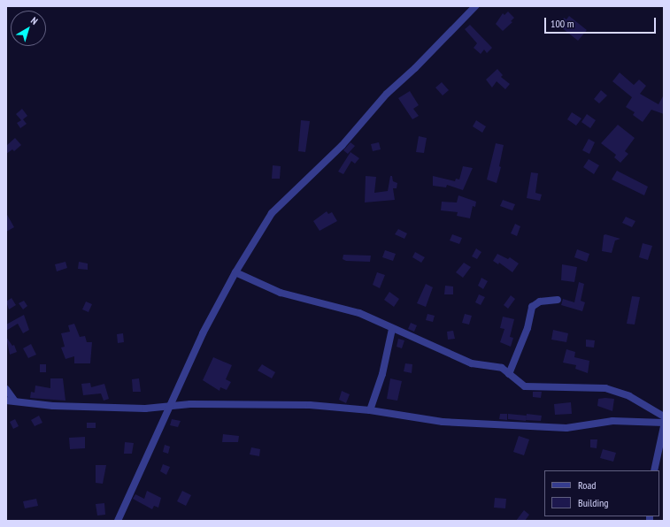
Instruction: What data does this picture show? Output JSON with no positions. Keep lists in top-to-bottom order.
{
  "legend": ["Road", "Building"],
  "scale_bar": "100 m",
  "north": "top right"
}
